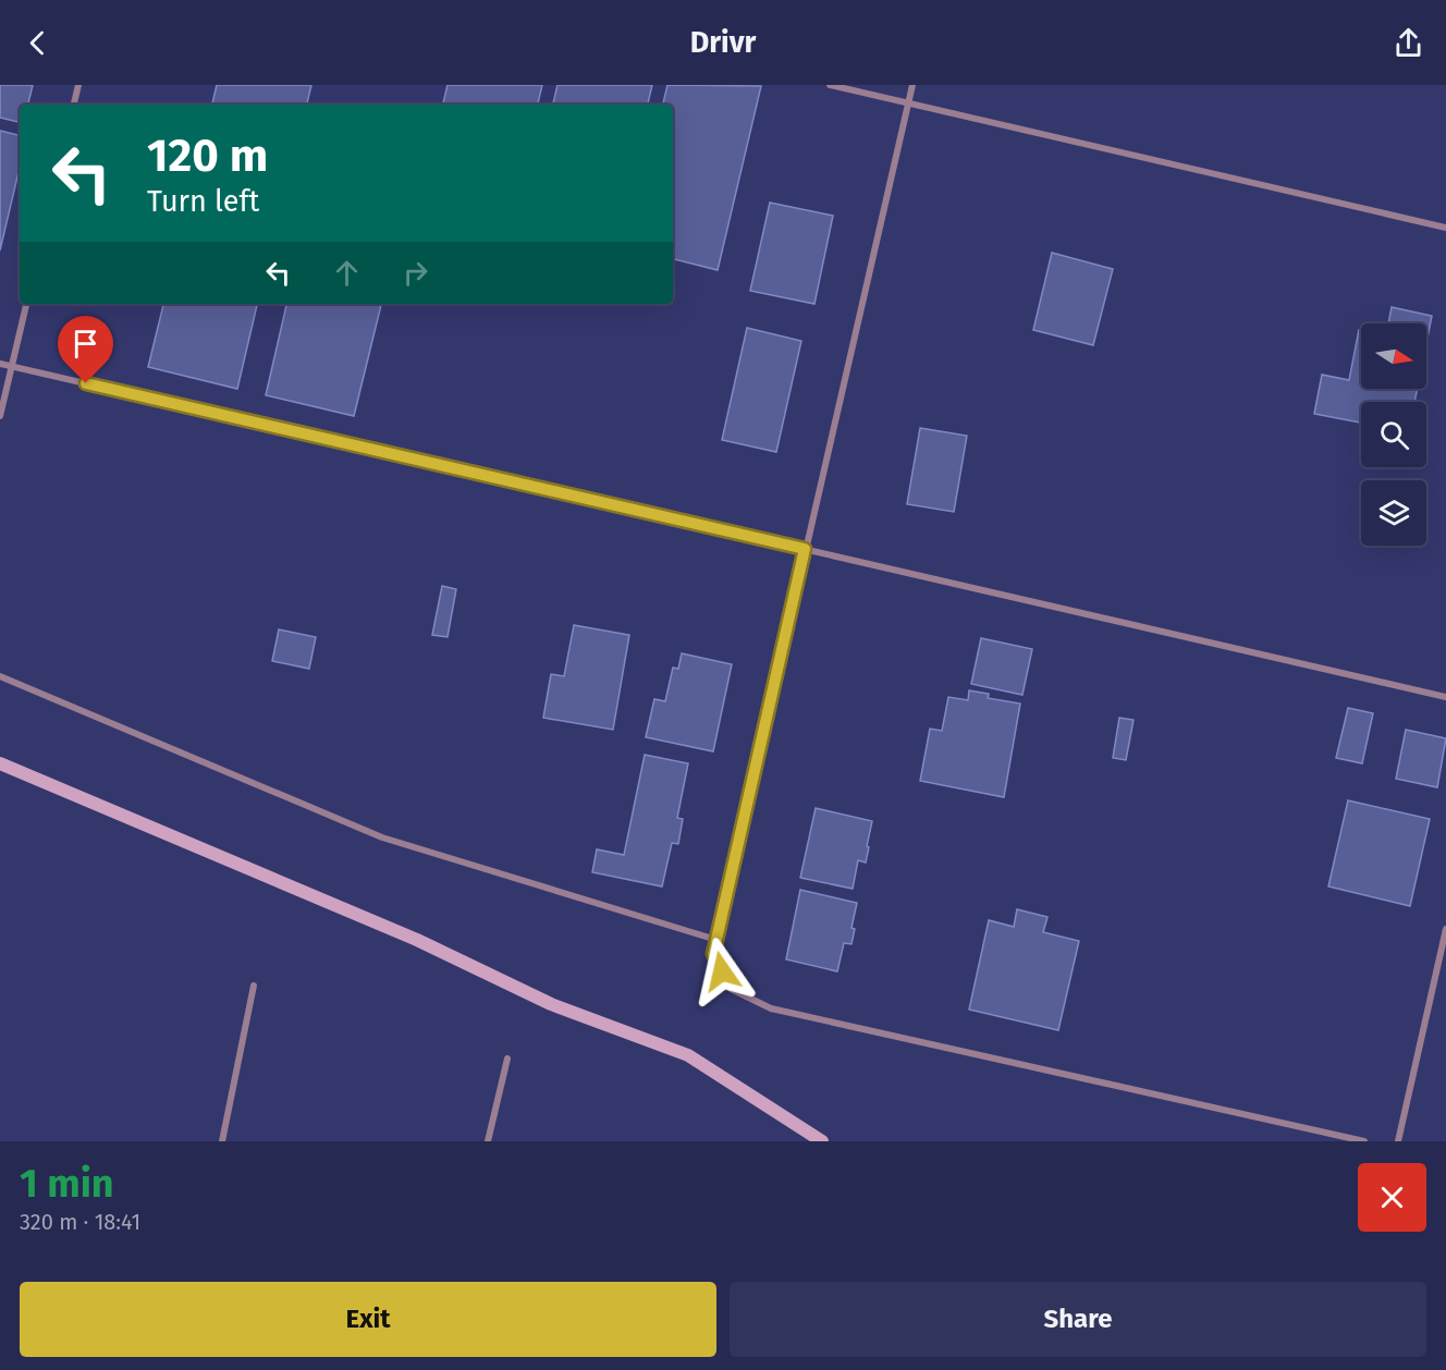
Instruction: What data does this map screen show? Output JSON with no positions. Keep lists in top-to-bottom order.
{
  "north": "right",
  "page": {
    "header": "Drivr",
    "turn": ["120 m", "Turn left"],
    "heading": ["1 min", "320 m · 18:41"],
    "buttons": ["Exit", "Share"]
  }
}
